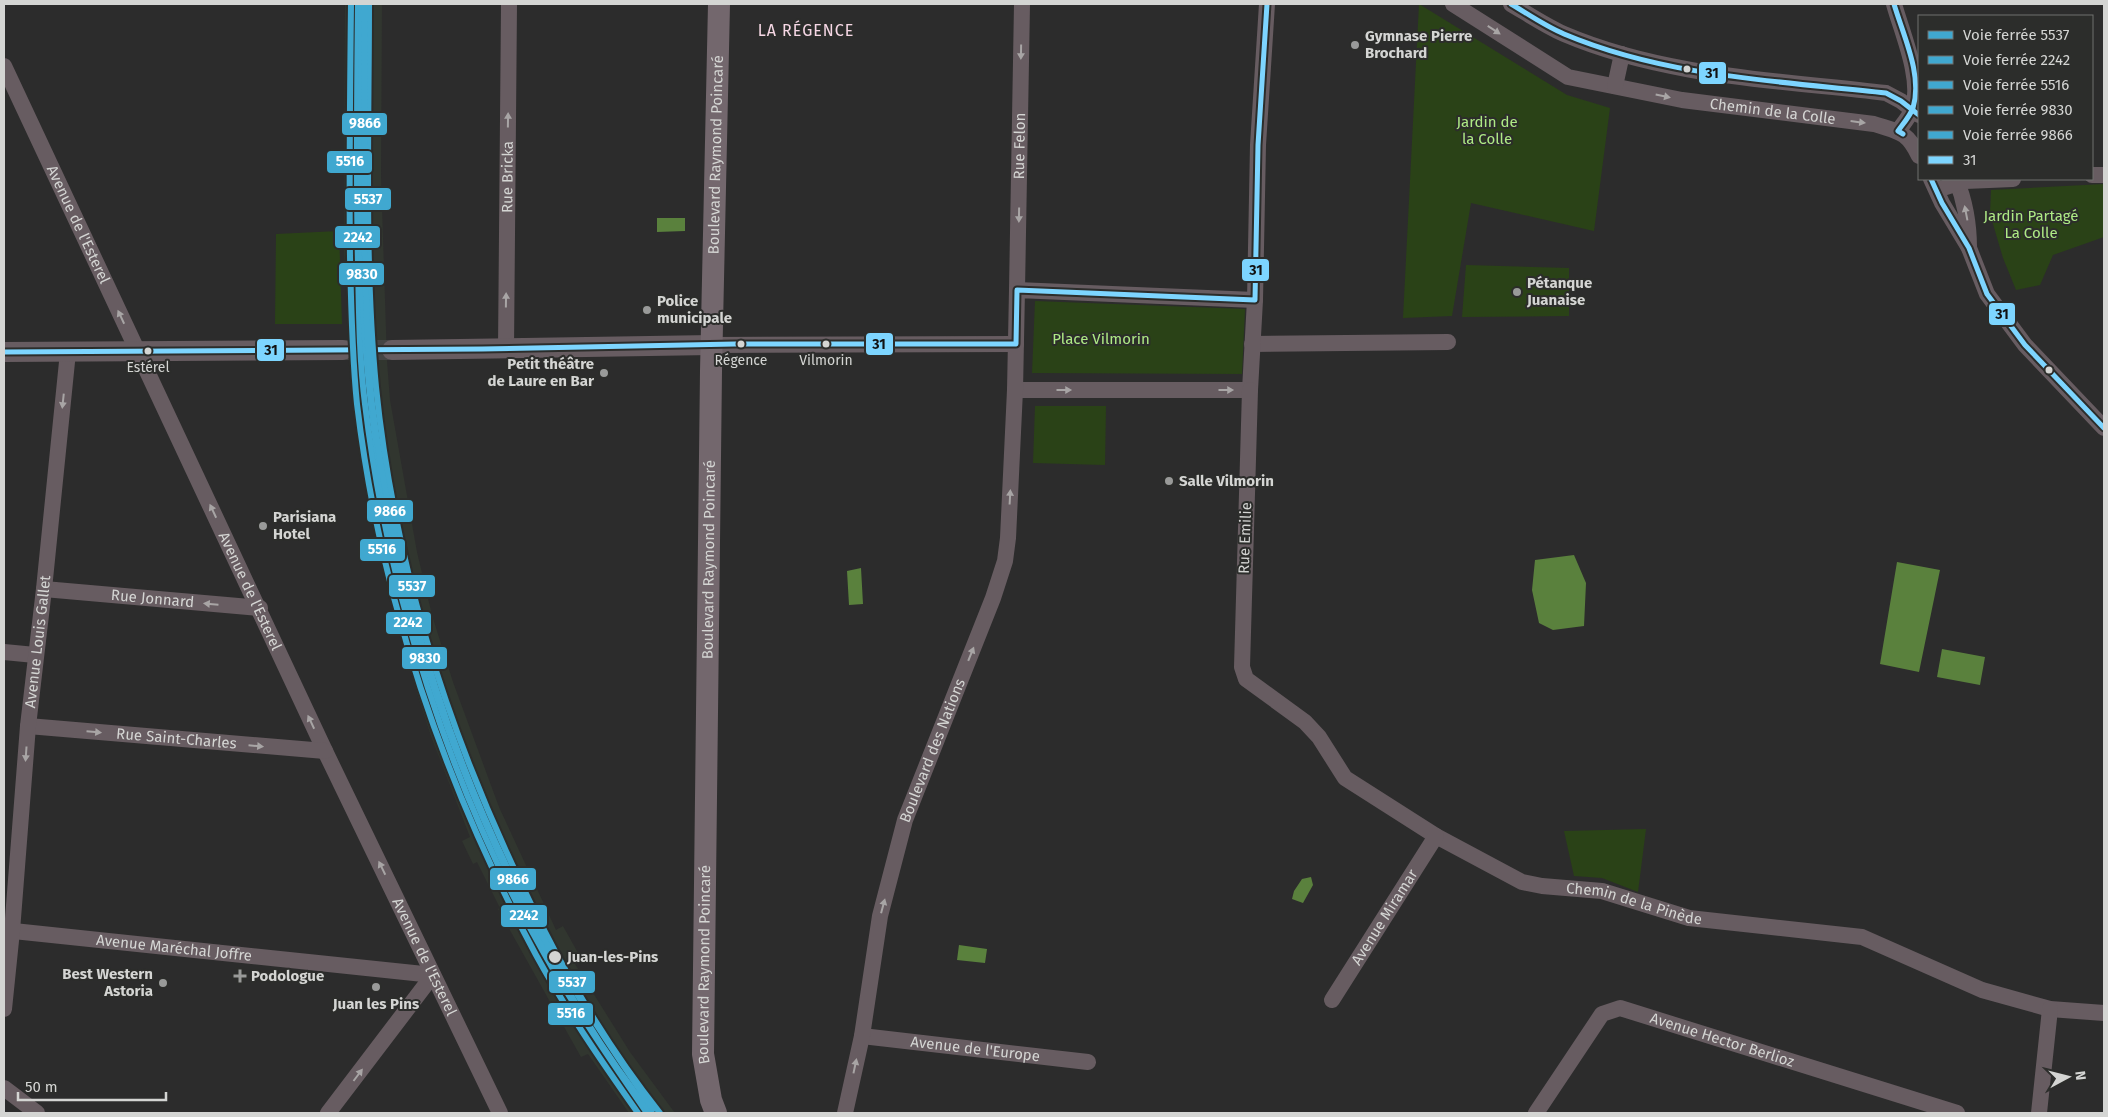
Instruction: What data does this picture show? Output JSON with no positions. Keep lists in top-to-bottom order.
{
  "streets": {
    "main road": ["Boulevard Raymond Poincaré"],
    "street": [
      "Chemin de la Colle",
      "Rue Felon",
      "Rue Bricka",
      "Avenue de l'Esterel",
      "Rue Emilie",
      "Rue Jonnard",
      "Avenue Louis Gallet",
      "Rue Saint-Charles",
      "Boulevard des Nations",
      "Chemin de la Pinède",
      "Avenue Miramar",
      "Avenue Maréchal Joffre",
      "Avenue Hector Berlioz",
      "Avenue de l'Europe"
    ]
  },
  "crossings": [
    ["Avenue de l'Esterel", "Rue Jonnard"],
    ["Avenue de l'Esterel", "Rue Saint-Charles"],
    ["Avenue de l'Esterel", "Avenue Maréchal Joffre"],
    ["Rue Emilie", "Chemin de la Pinède"],
    ["Rue Jonnard", "Avenue Louis Gallet"],
    ["Avenue Louis Gallet", "Rue Saint-Charles"],
    ["Avenue Louis Gallet", "Avenue Maréchal Joffre"],
    ["Boulevard des Nations", "Avenue de l'Europe"],
    ["Chemin de la Pinède", "Avenue Miramar"]
  ],
  "one_way": [
    "Rue Felon",
    "Rue Bricka",
    "Avenue de l'Esterel",
    "Rue Jonnard",
    "Avenue Louis Gallet",
    "Rue Saint-Charles",
    "Boulevard des Nations"
  ],
  "districts": ["LA RÉGENCE"],
  "parks": ["Jardin de la Colle", "Jardin Partagé La Colle", "Place Vilmorin"],
  "places": {
    "other": [
      "Gymnase Pierre Brochard",
      "Pétanque Juanaise",
      "Police municipale",
      "Régence",
      "Vilmorin",
      "Estérel",
      "Petit théâtre de Laure en Bar",
      "Salle Vilmorin",
      "Parisiana Hotel",
      "Juan-les-Pins",
      "Best Western Astoria",
      "Juan les Pins"
    ],
    "health": ["Podologue"]
  },
  "lines": [
    "rail line 5537",
    "rail line 2242",
    "rail line 5516",
    "rail line 9830",
    "rail line 9866",
    "transit line 31"
  ],
  "legend": [
    "Voie ferrée 5537",
    "Voie ferrée 2242",
    "Voie ferrée 5516",
    "Voie ferrée 9830",
    "Voie ferrée 9866",
    "31"
  ],
  "scale_bar": "50 m",
  "north": "right"
}
